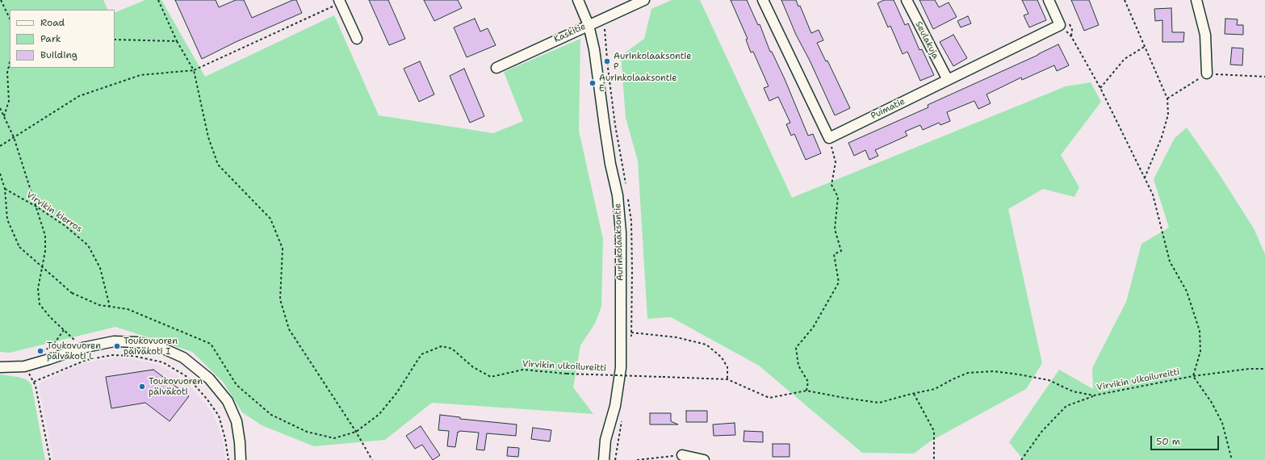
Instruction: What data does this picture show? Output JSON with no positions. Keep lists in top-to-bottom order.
{
  "streets": {
    "street": [
      "Kaskitie",
      "Seulakuja",
      "Puimatie",
      "Aurinkolaaksontie"
    ],
    "path": ["Virvikin kierros", "Virvikin ulkoilureitti"]
  },
  "crossings": [
    ["Kaskitie", "Aurinkolaaksontie"],
    ["Seulakuja", "Puimatie"],
    ["Virvikin kierros", "Virvikin ulkoilureitti"]
  ],
  "places": [
    "Aurinkolaaksontie P",
    "Aurinkolaaksontie E",
    "Toukovuoren päiväkoti I",
    "Toukovuoren päiväkoti L",
    "Toukovuoren päiväkoti"
  ],
  "legend": ["Road", "Park", "Building"],
  "scale_bar": "50 m"
}
